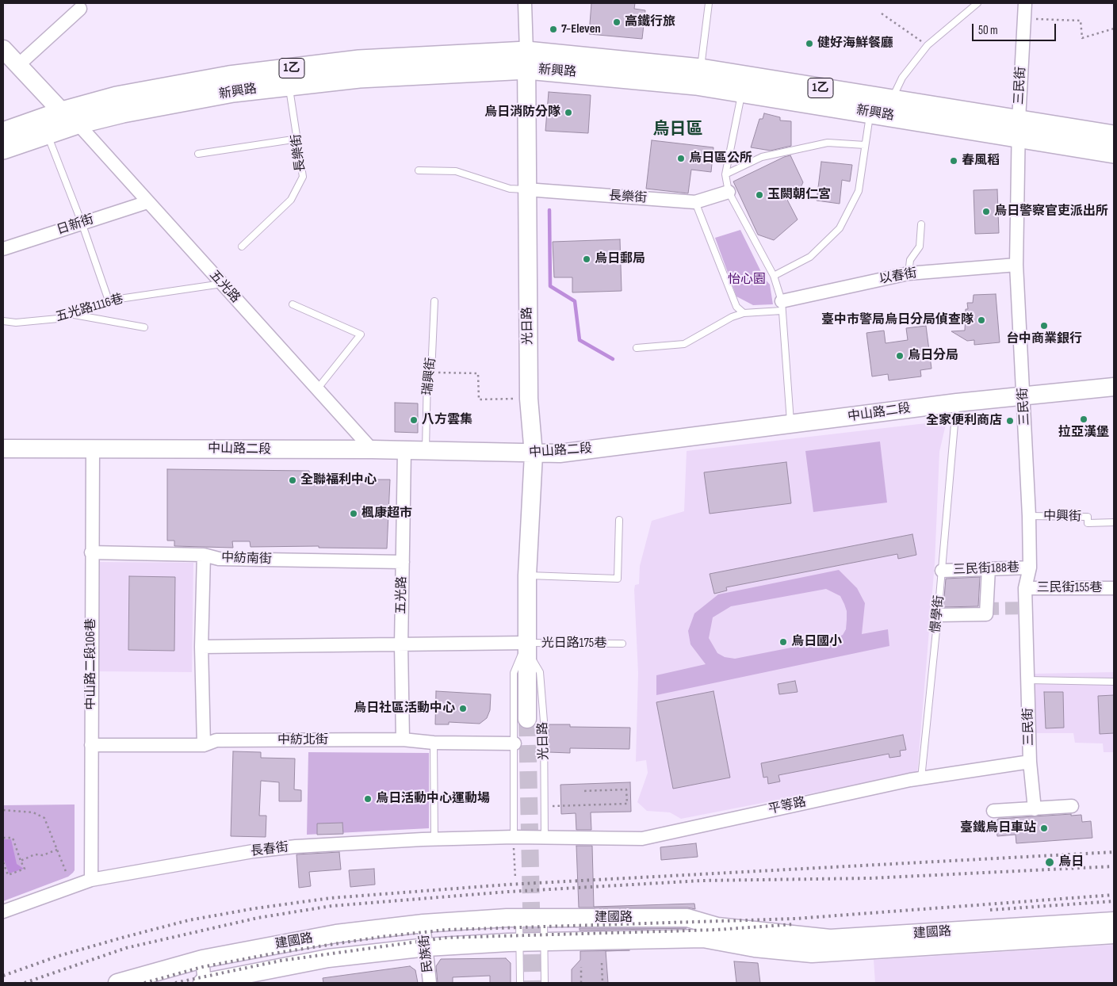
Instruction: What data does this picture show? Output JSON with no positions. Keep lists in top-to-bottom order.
{
  "streets": {
    "main road": [
      "1乙",
      "新興路",
      "五光路",
      "光日路",
      "中山路二段",
      "建國路"
    ],
    "street": [
      "三民街",
      "長樂街",
      "日新街",
      "以春街",
      "中紡南街",
      "三民街188巷",
      "三民街155巷",
      "中山路二段106巷",
      "中紡北街",
      "平等路",
      "長春街",
      "民族街"
    ],
    "lane": [
      "五光路1116巷",
      "瑞興街",
      "中興街",
      "憬學街",
      "光日路175巷"
    ]
  },
  "crossings": [
    ["新興路", "三民街"],
    ["新興路", "長樂街"],
    ["新興路", "五光路"],
    ["新興路", "光日路"],
    ["三民街", "以春街"],
    ["三民街", "中山路二段"],
    ["三民街", "中興街"],
    ["三民街", "三民街188巷"],
    ["三民街", "三民街155巷"],
    ["三民街", "平等路"],
    ["長樂街", "光日路"],
    ["日新街", "五光路"],
    ["五光路", "五光路1116巷"],
    ["五光路", "中山路二段"],
    ["五光路", "中紡南街"],
    ["五光路", "中紡北街"],
    ["光日路", "中山路二段"],
    ["光日路", "光日路175巷"],
    ["光日路", "中紡北街"],
    ["光日路", "平等路"],
    ["光日路", "長春街"],
    ["瑞興街", "中山路二段"],
    ["中山路二段", "憬學街"],
    ["中山路二段", "中山路二段106巷"],
    ["中紡南街", "中山路二段106巷"],
    ["三民街188巷", "憬學街"],
    ["憬學街", "平等路"],
    ["中山路二段106巷", "中紡北街"],
    ["中山路二段106巷", "長春街"],
    ["平等路", "長春街"],
    ["建國路", "民族街"]
  ],
  "districts": ["烏日區"],
  "parks": ["怡心園"],
  "places": [
    "高鐵行旅",
    "7-Eleven",
    "健好海鮮餐廳",
    "烏日消防分隊",
    "烏日區公所",
    "春風稻",
    "玉闕朝仁宮",
    "烏日警察官吏派出所",
    "烏日郵局",
    "臺中市警局烏日分局偵查隊",
    "台中商業銀行",
    "烏日分局",
    "拉亞漢堡",
    "八方雲集",
    "全家便利商店",
    "全聯福利中心",
    "楓康超市",
    "烏日國小",
    "烏日社區活動中心",
    "烏日活動中心運動場",
    "臺鐵烏日車站",
    "烏日"
  ],
  "scale_bar": "50 m"
}
